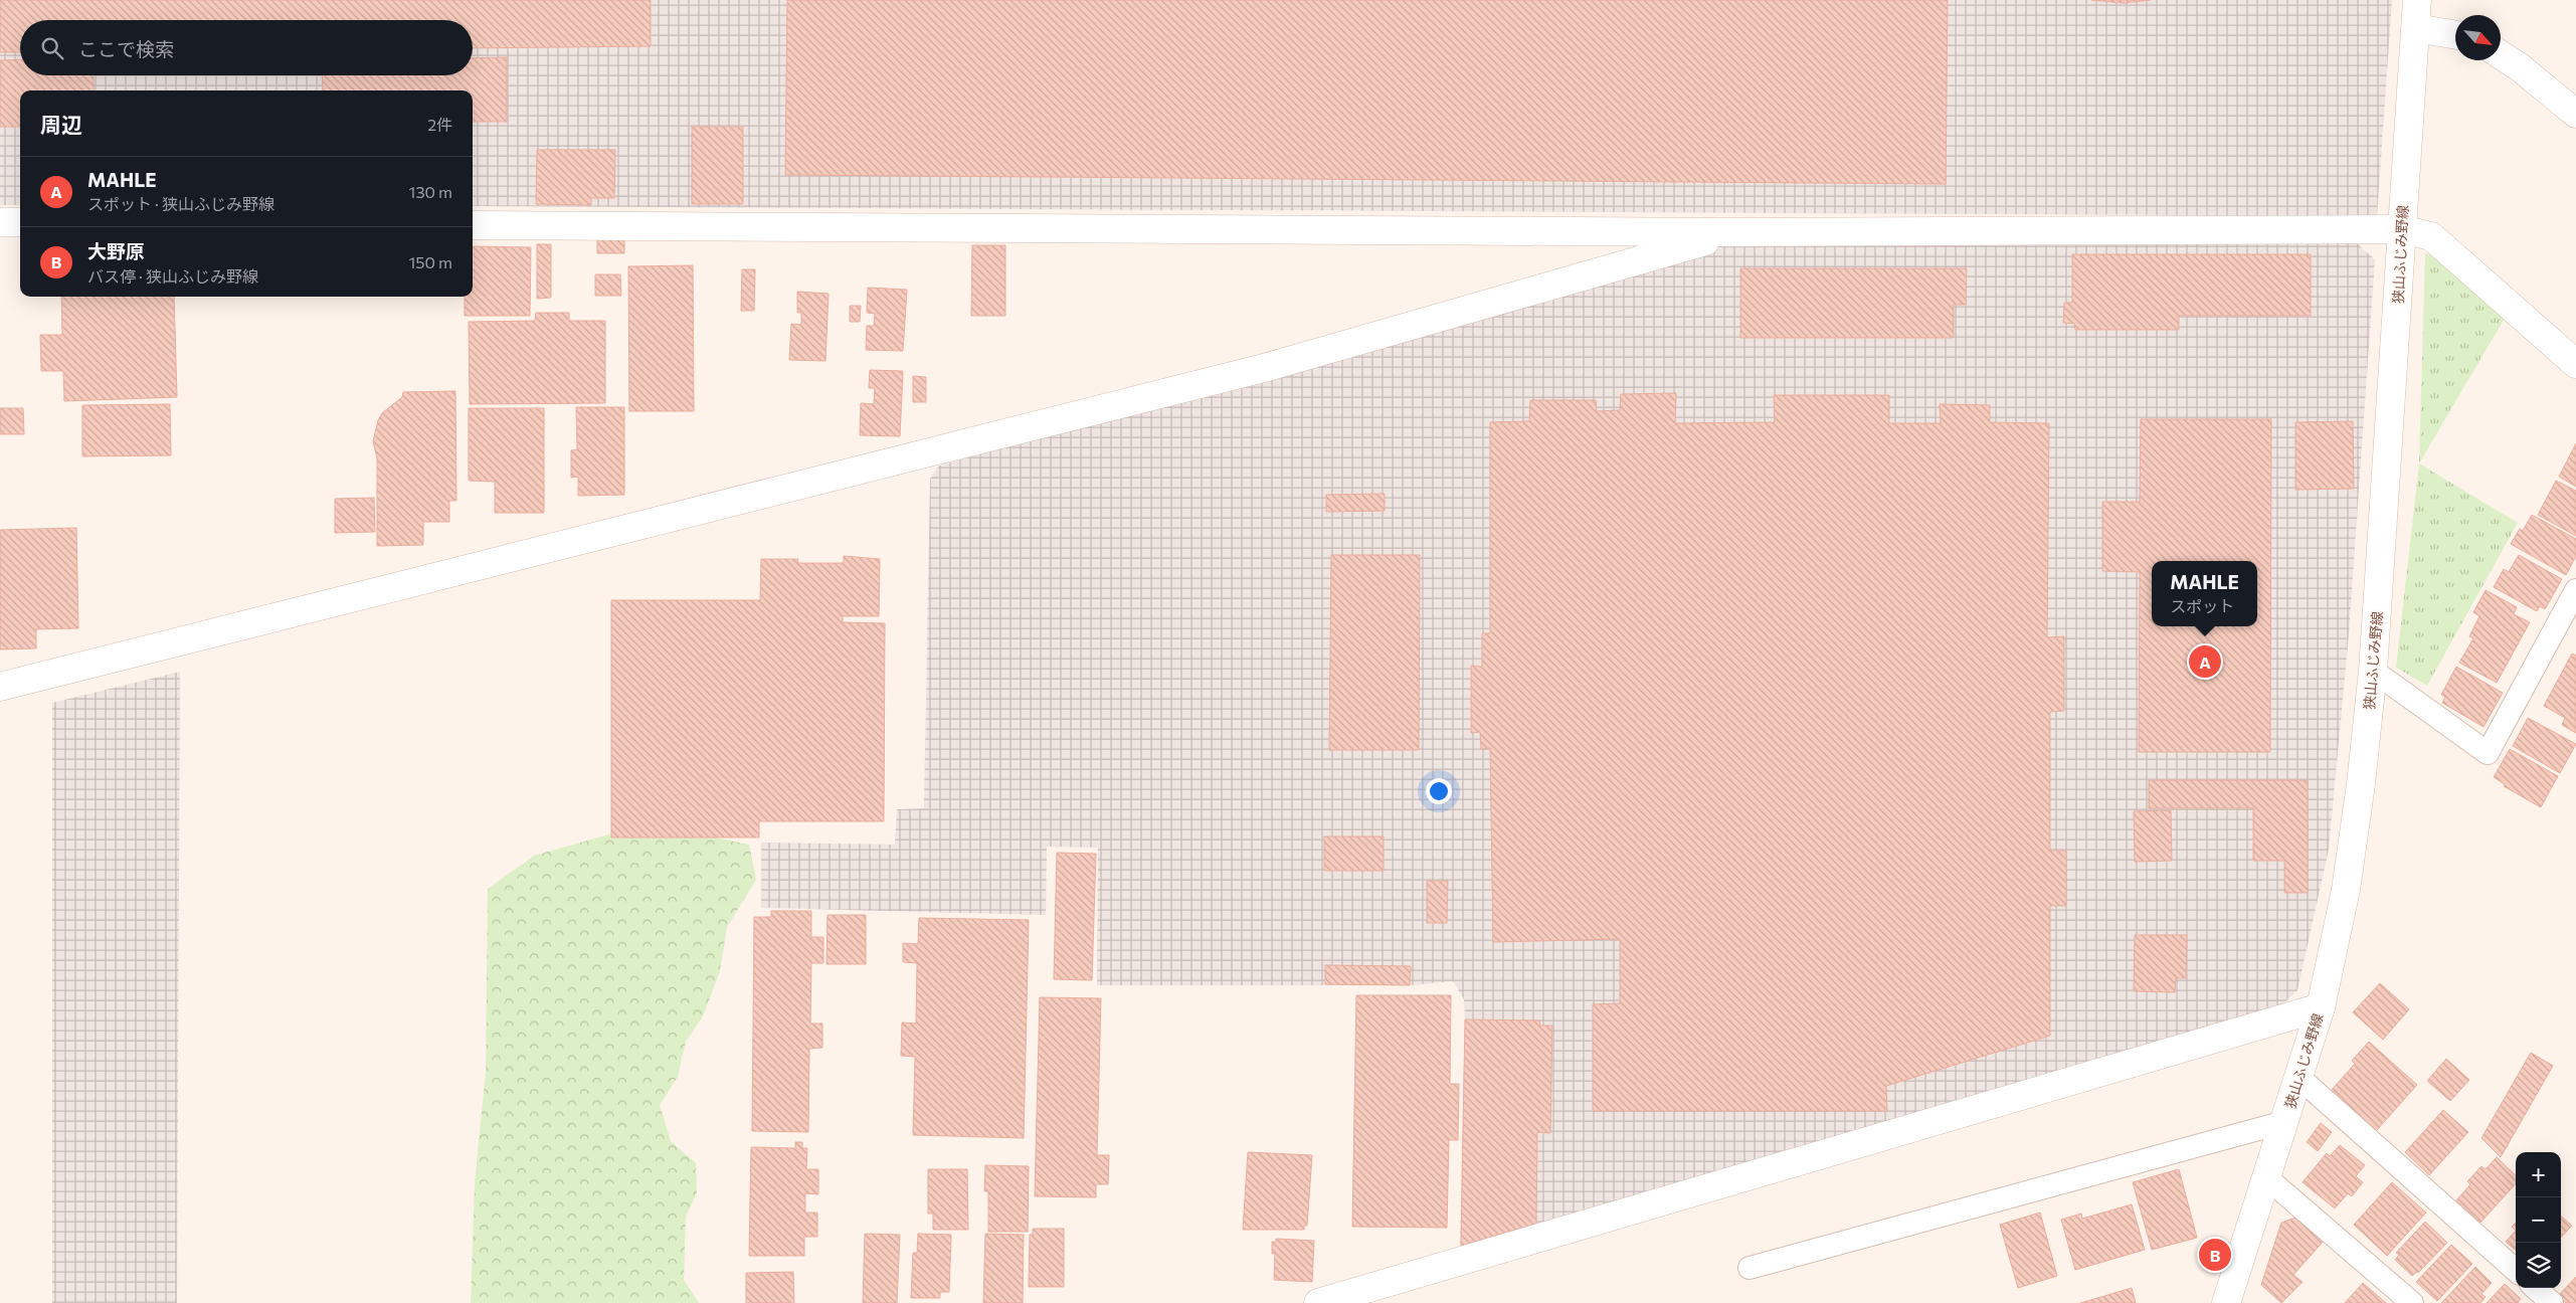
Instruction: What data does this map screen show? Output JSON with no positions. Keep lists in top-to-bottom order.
{
  "streets": {
    "street": ["狭山ふじみ野線"]
  },
  "north": "bottom right",
  "page": {
    "search": "ここで検索",
    "heading": ["周辺", "2件"],
    "list": [
      {
        "mark": "A",
        "name": "MAHLE",
        "note": "スポット · 狭山ふじみ野線",
        "value": "130 m"
      },
      {
        "mark": "B",
        "name": "大野原",
        "note": "バス停 · 狭山ふじみ野線",
        "value": "150 m"
      }
    ],
    "popup": ["MAHLE", "スポット"],
    "pins": ["A", "B"],
    "map_buttons": ["+", "−"]
  }
}
